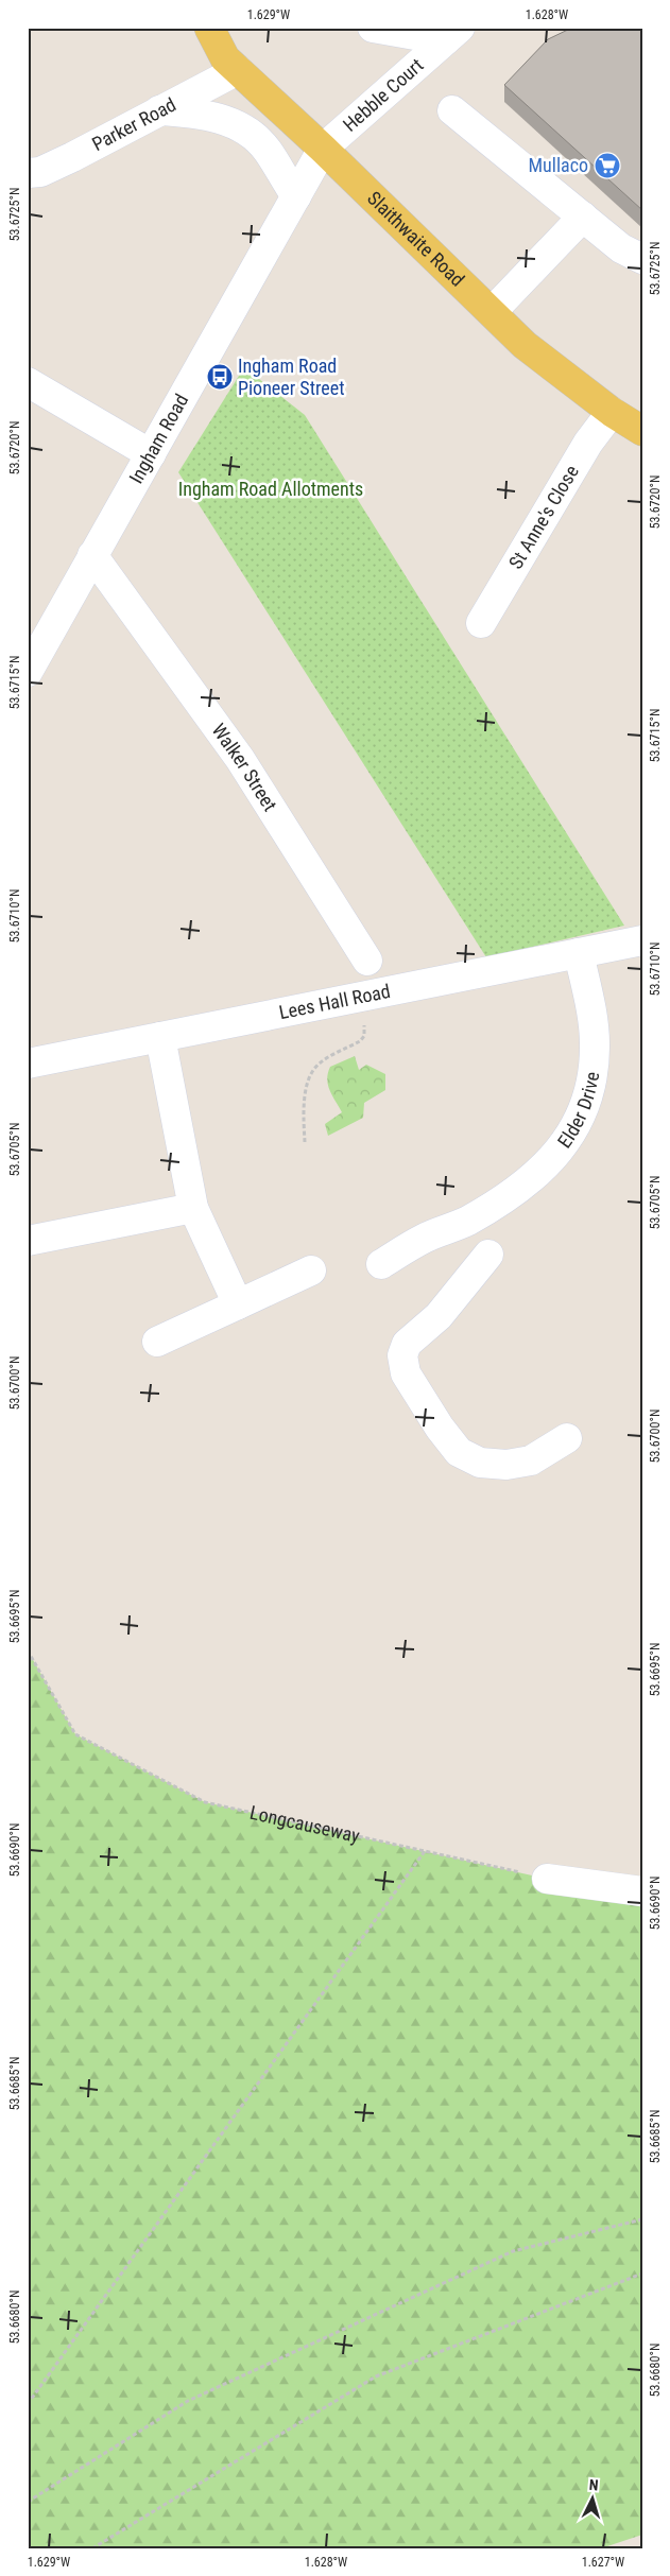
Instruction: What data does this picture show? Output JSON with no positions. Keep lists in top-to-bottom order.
{
  "streets": {
    "main road": ["Slaithwaite Road"],
    "street": [
      "Hebble Court",
      "Parker Road",
      "Ingham Road",
      "St Anne's Close",
      "Walker Street",
      "Lees Hall Road",
      "Elder Drive"
    ],
    "path": ["Longcauseway"]
  },
  "crossings": [
    ["Hebble Court", "Slaithwaite Road"],
    ["Hebble Court", "Ingham Road"],
    ["Parker Road", "Slaithwaite Road"],
    ["Slaithwaite Road", "Ingham Road"],
    ["Slaithwaite Road", "St Anne's Close"],
    ["Ingham Road", "Walker Street"],
    ["Lees Hall Road", "Elder Drive"]
  ],
  "parks": ["Ingham Road Allotments"],
  "places": {
    "supermarket": ["Mullaco"],
    "bus stop": ["Ingham Road Pioneer Street"]
  },
  "north": "top",
  "coordinates": [
    "1.629°W",
    "1.628°W",
    "53.6725°N",
    "53.6720°N",
    "53.6715°N",
    "53.6710°N",
    "53.6705°N",
    "53.6700°N",
    "53.6695°N",
    "53.6690°N",
    "53.6685°N",
    "53.6680°N",
    "1.627°W"
  ]
}
